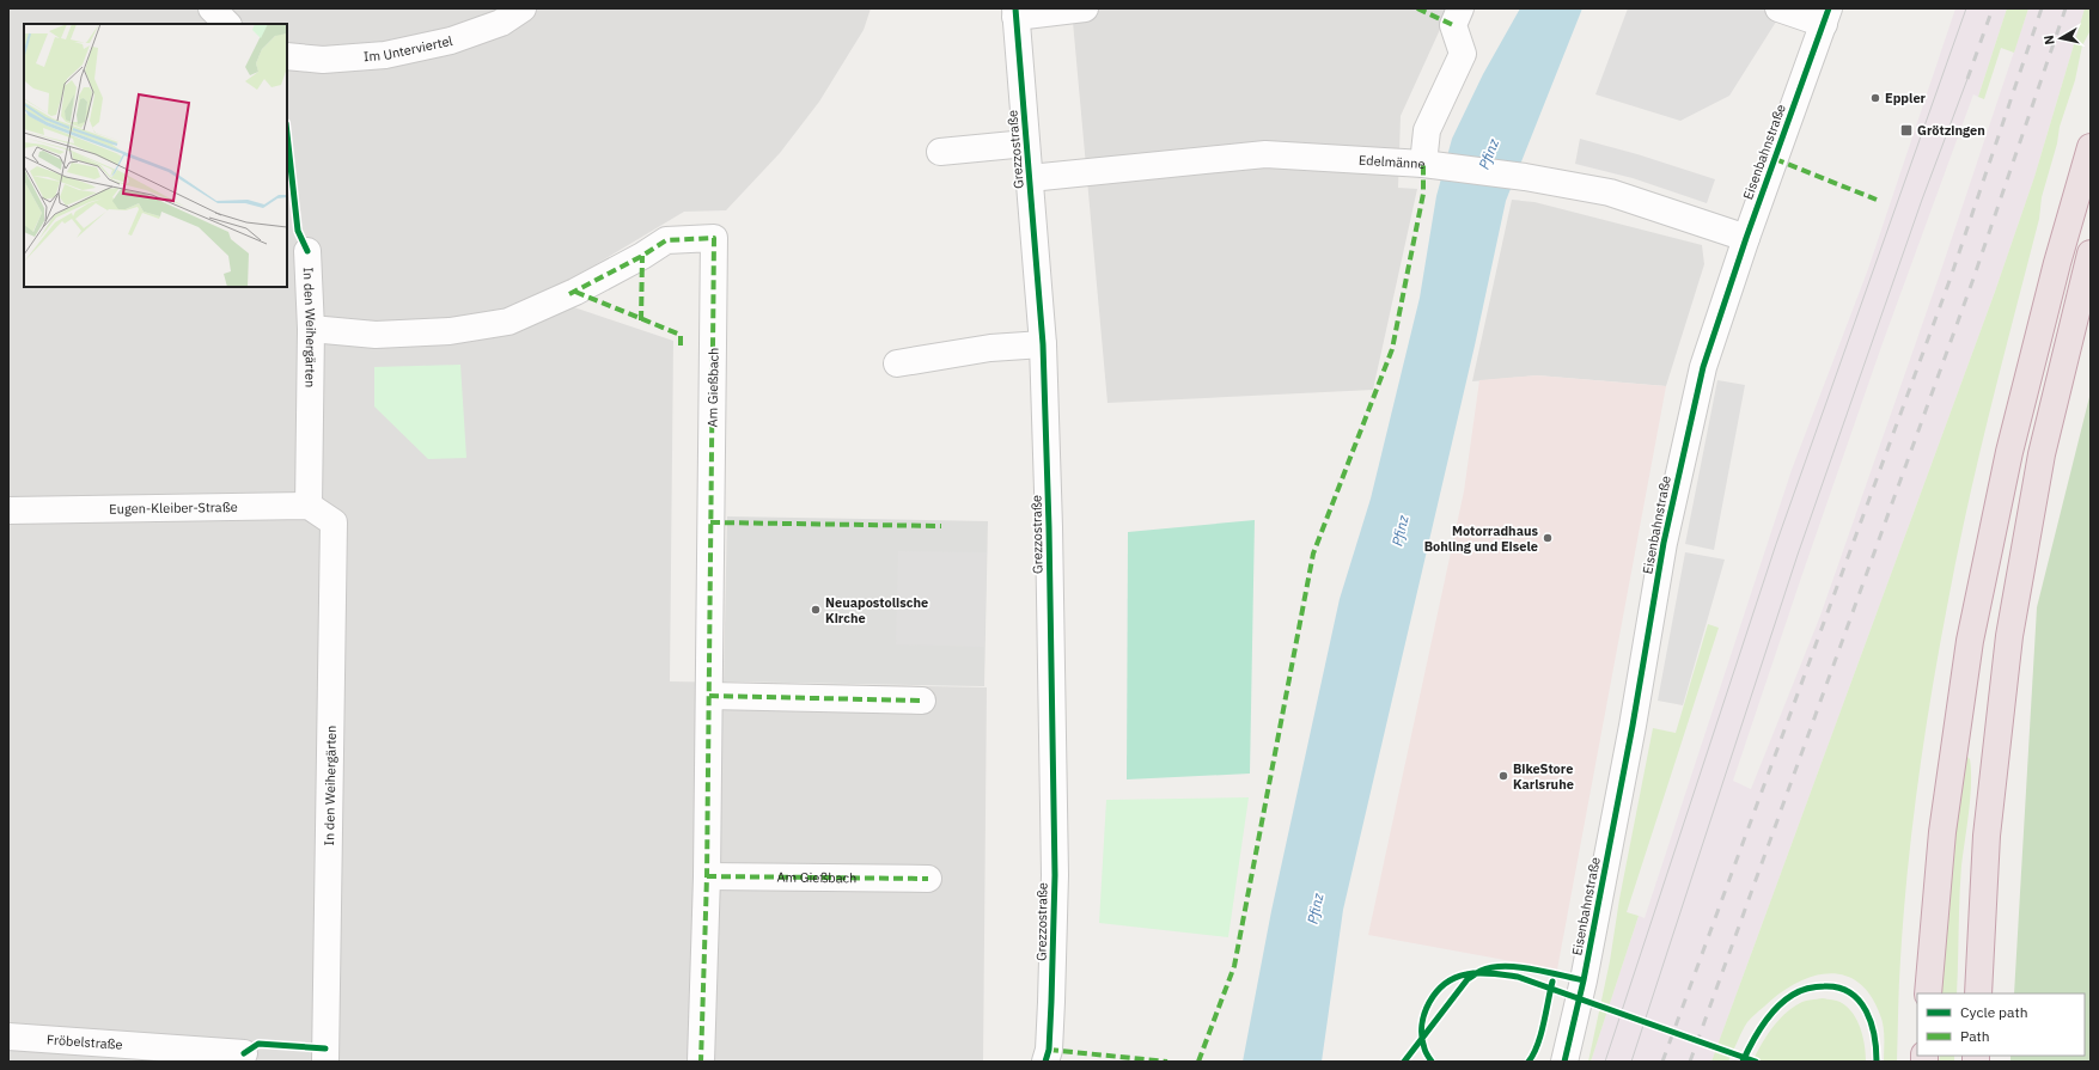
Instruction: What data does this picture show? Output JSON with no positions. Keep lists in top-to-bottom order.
{
  "streets": {
    "street": [
      "Im Unterviertel",
      "Grezzostraße",
      "Eisenbahnstraße",
      "Edelmänne",
      "In den Weihergärten",
      "Am Gießbach",
      "Eugen-Kleiber-Straße",
      "Fröbelstraße"
    ]
  },
  "crossings": [
    ["Grezzostraße", "Edelmänne"],
    ["Eisenbahnstraße", "Edelmänne"],
    ["In den Weihergärten", "Am Gießbach"],
    ["In den Weihergärten", "Eugen-Kleiber-Straße"]
  ],
  "water": ["Pfinz"],
  "places": {
    "other": [
      "Eppler",
      "Motorradhaus Bohling und Eisele",
      "Neuapostolische Kirche",
      "BikeStore Karlsruhe"
    ],
    "transit": ["Grötzingen"]
  },
  "legend": ["Cycle path", "Path"],
  "north": "left"
}
